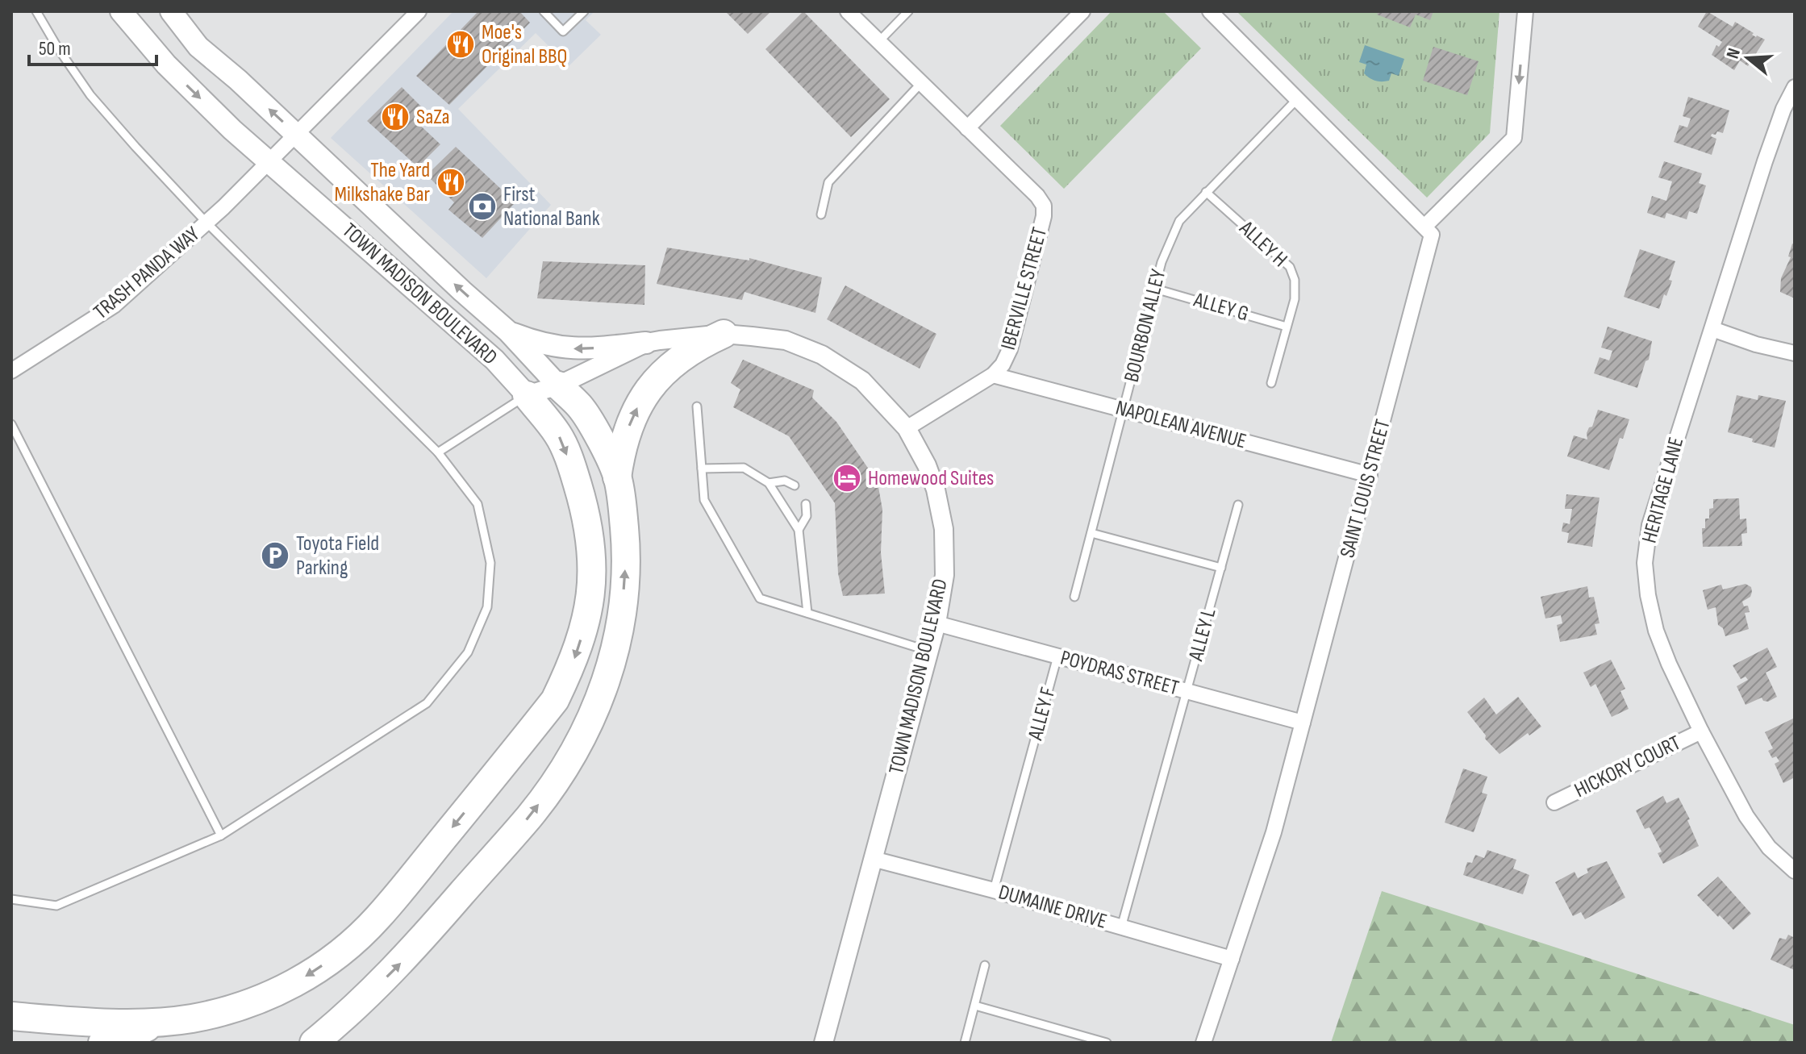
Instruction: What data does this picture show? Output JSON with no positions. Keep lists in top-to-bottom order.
{
  "streets": {
    "main road": ["TOWN MADISON BOULEVARD"],
    "street": [
      "TRASH PANDA WAY",
      "IBERVILLE STREET",
      "NAPOLEAN AVENUE",
      "SAINT LOUIS STREET",
      "HERITAGE LANE",
      "POYDRAS STREET",
      "HICKORY COURT",
      "DUMAINE DRIVE"
    ],
    "lane": [
      "ALLEY H",
      "ALLEY G",
      "BOURBON ALLEY",
      "ALLEY L",
      "ALLEY F"
    ]
  },
  "crossings": [
    ["ALLEY H", "ALLEY G"],
    ["ALLEY H", "BOURBON ALLEY"],
    ["TRASH PANDA WAY", "TOWN MADISON BOULEVARD"],
    ["IBERVILLE STREET", "TOWN MADISON BOULEVARD"],
    ["IBERVILLE STREET", "NAPOLEAN AVENUE"],
    ["TOWN MADISON BOULEVARD", "POYDRAS STREET"],
    ["TOWN MADISON BOULEVARD", "DUMAINE DRIVE"],
    ["ALLEY G", "BOURBON ALLEY"],
    ["BOURBON ALLEY", "NAPOLEAN AVENUE"],
    ["NAPOLEAN AVENUE", "SAINT LOUIS STREET"],
    ["SAINT LOUIS STREET", "POYDRAS STREET"],
    ["SAINT LOUIS STREET", "DUMAINE DRIVE"],
    ["HERITAGE LANE", "HICKORY COURT"],
    ["ALLEY L", "POYDRAS STREET"],
    ["ALLEY L", "DUMAINE DRIVE"],
    ["POYDRAS STREET", "ALLEY F"],
    ["ALLEY F", "DUMAINE DRIVE"]
  ],
  "places": {
    "restaurant": ["Moe's Original BBQ", "SaZa", "The Yard Milkshake Bar"],
    "bank": ["First National Bank"],
    "hotel": ["Homewood Suites"],
    "parking": ["Toyota Field Parking"]
  },
  "scale_bar": "50 m",
  "north": "left"
}
